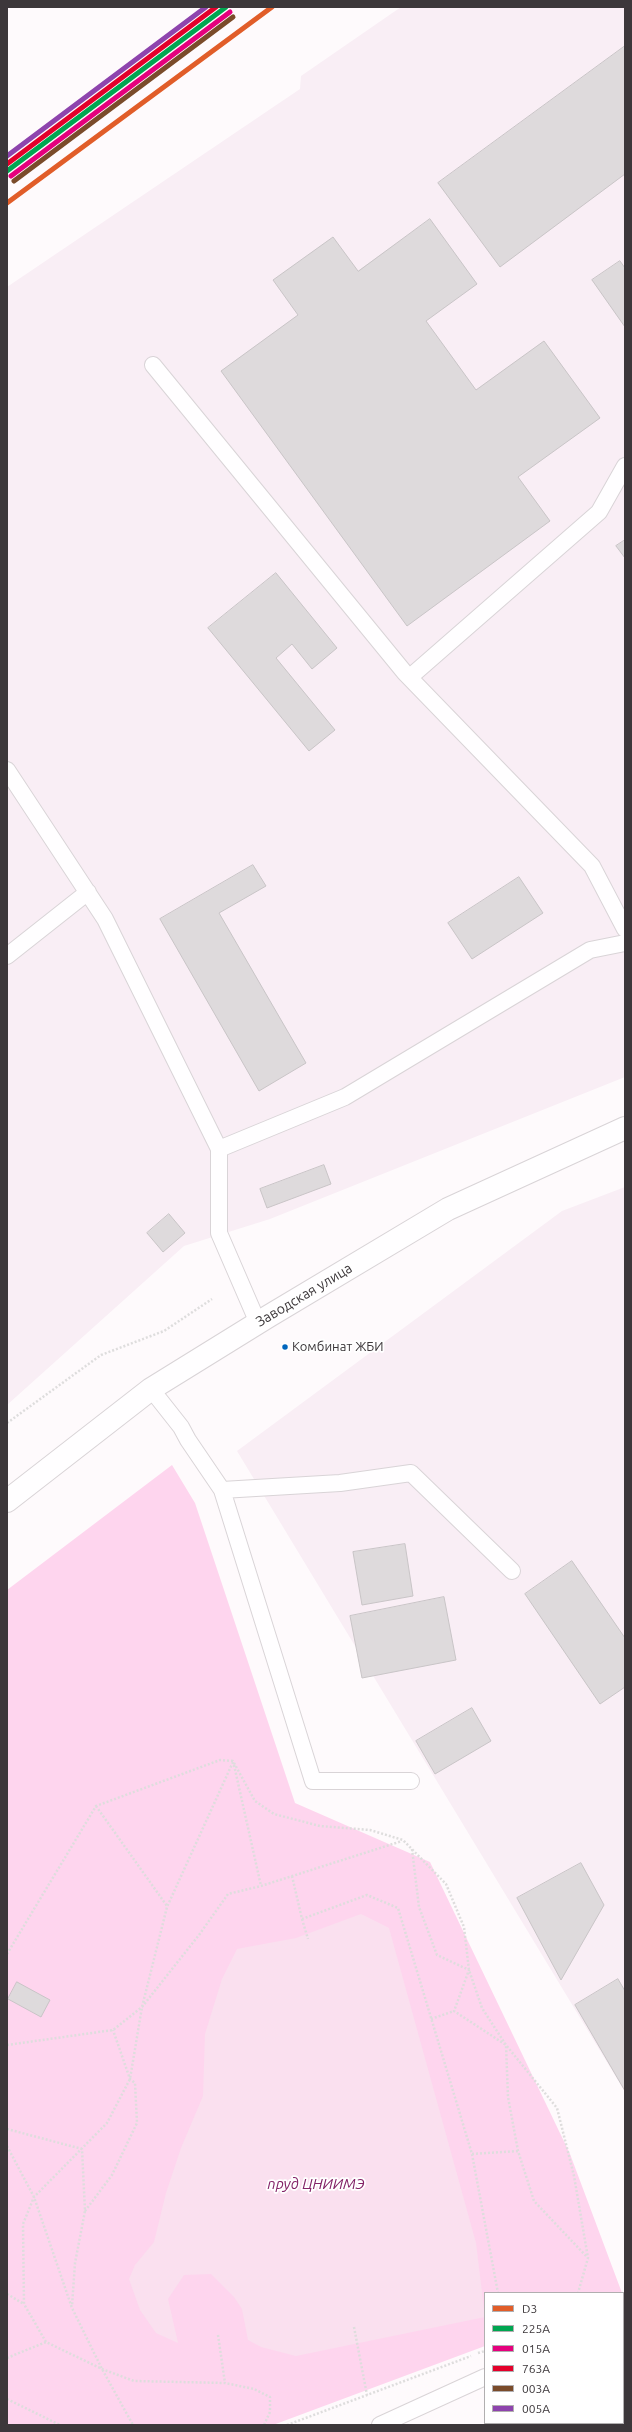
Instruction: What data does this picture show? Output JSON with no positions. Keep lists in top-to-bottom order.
{
  "streets": {
    "street": ["Заводская улица"]
  },
  "water": ["пруд ЦНИИМЭ"],
  "places": ["Комбинат ЖБИ"],
  "lines": [
    "transit line D3",
    "transit line 225А",
    "transit line 763А",
    "transit line 005А",
    "transit line 015А",
    "transit line 003А"
  ],
  "legend": [
    "D3",
    "225А",
    "015А",
    "763А",
    "003А",
    "005А"
  ]
}
